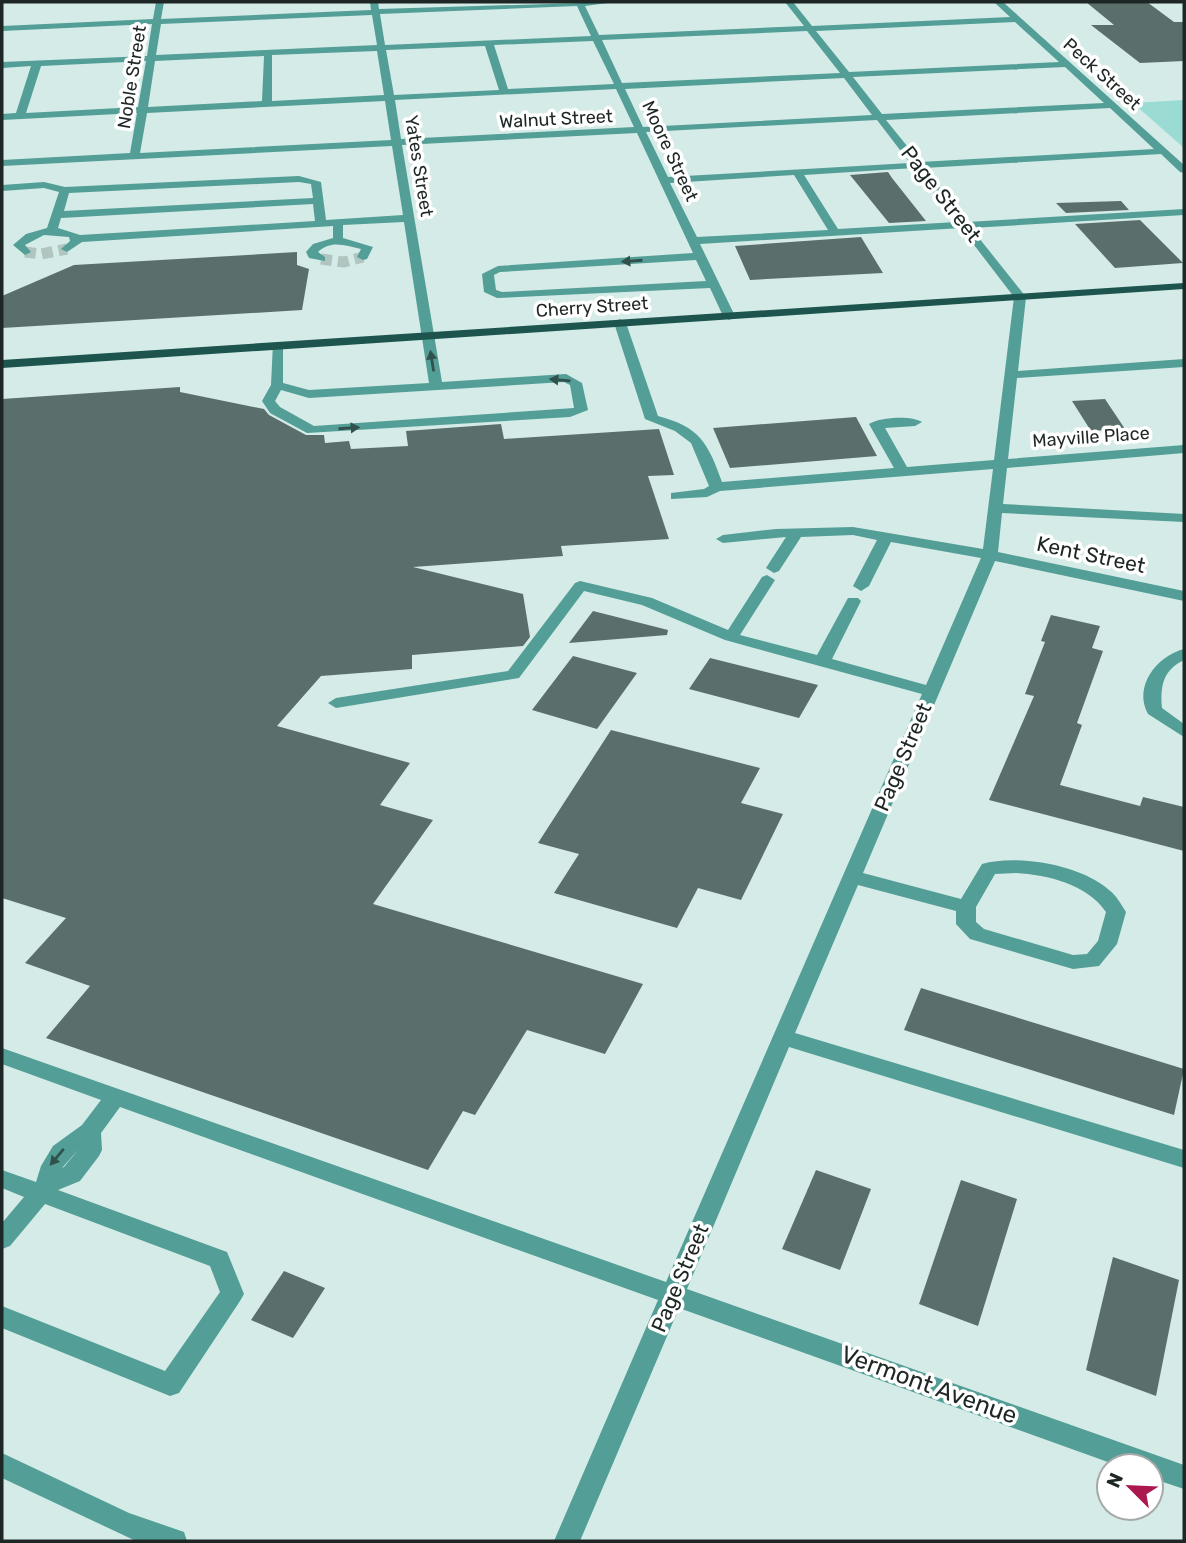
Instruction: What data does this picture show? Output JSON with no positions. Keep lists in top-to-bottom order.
{
  "streets": {
    "main road": ["Cherry Street"],
    "street": [
      "Peck Street",
      "Noble Street",
      "Walnut Street",
      "Moore Street",
      "Yates Street",
      "Page Street",
      "Mayville Place",
      "Kent Street",
      "Vermont Avenue"
    ]
  },
  "crossings": [
    ["Peck Street", "Walnut Street"],
    ["Noble Street", "Walnut Street"],
    ["Walnut Street", "Moore Street"],
    ["Walnut Street", "Yates Street"],
    ["Walnut Street", "Page Street"],
    ["Moore Street", "Cherry Street"],
    ["Yates Street", "Cherry Street"],
    ["Page Street", "Cherry Street"],
    ["Page Street", "Mayville Place"],
    ["Page Street", "Kent Street"],
    ["Page Street", "Vermont Avenue"]
  ],
  "north": "top left"
}
